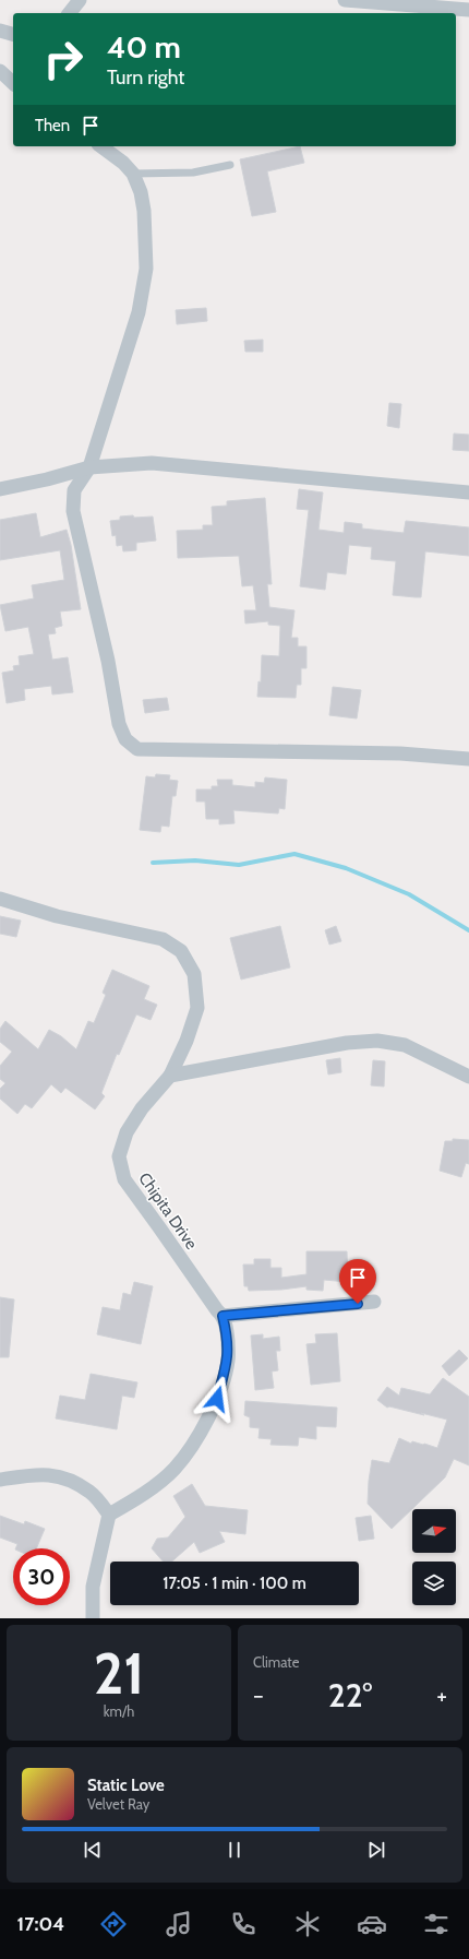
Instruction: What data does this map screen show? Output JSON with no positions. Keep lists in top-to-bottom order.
{
  "streets": {
    "street": ["Chipita Drive"]
  },
  "north": "right",
  "page": {
    "turn": ["40 m", "Turn right"],
    "then": "Then",
    "limit": "30",
    "trip": "17:05 · 1 min · 100 m",
    "tile": [
      ["21", "km/h"],
      "Climate"
    ],
    "heat": ["−", "22°", "+"],
    "song": ["Static Love", "Velvet Ray"],
    "tabs": "17:04"
  }
}
